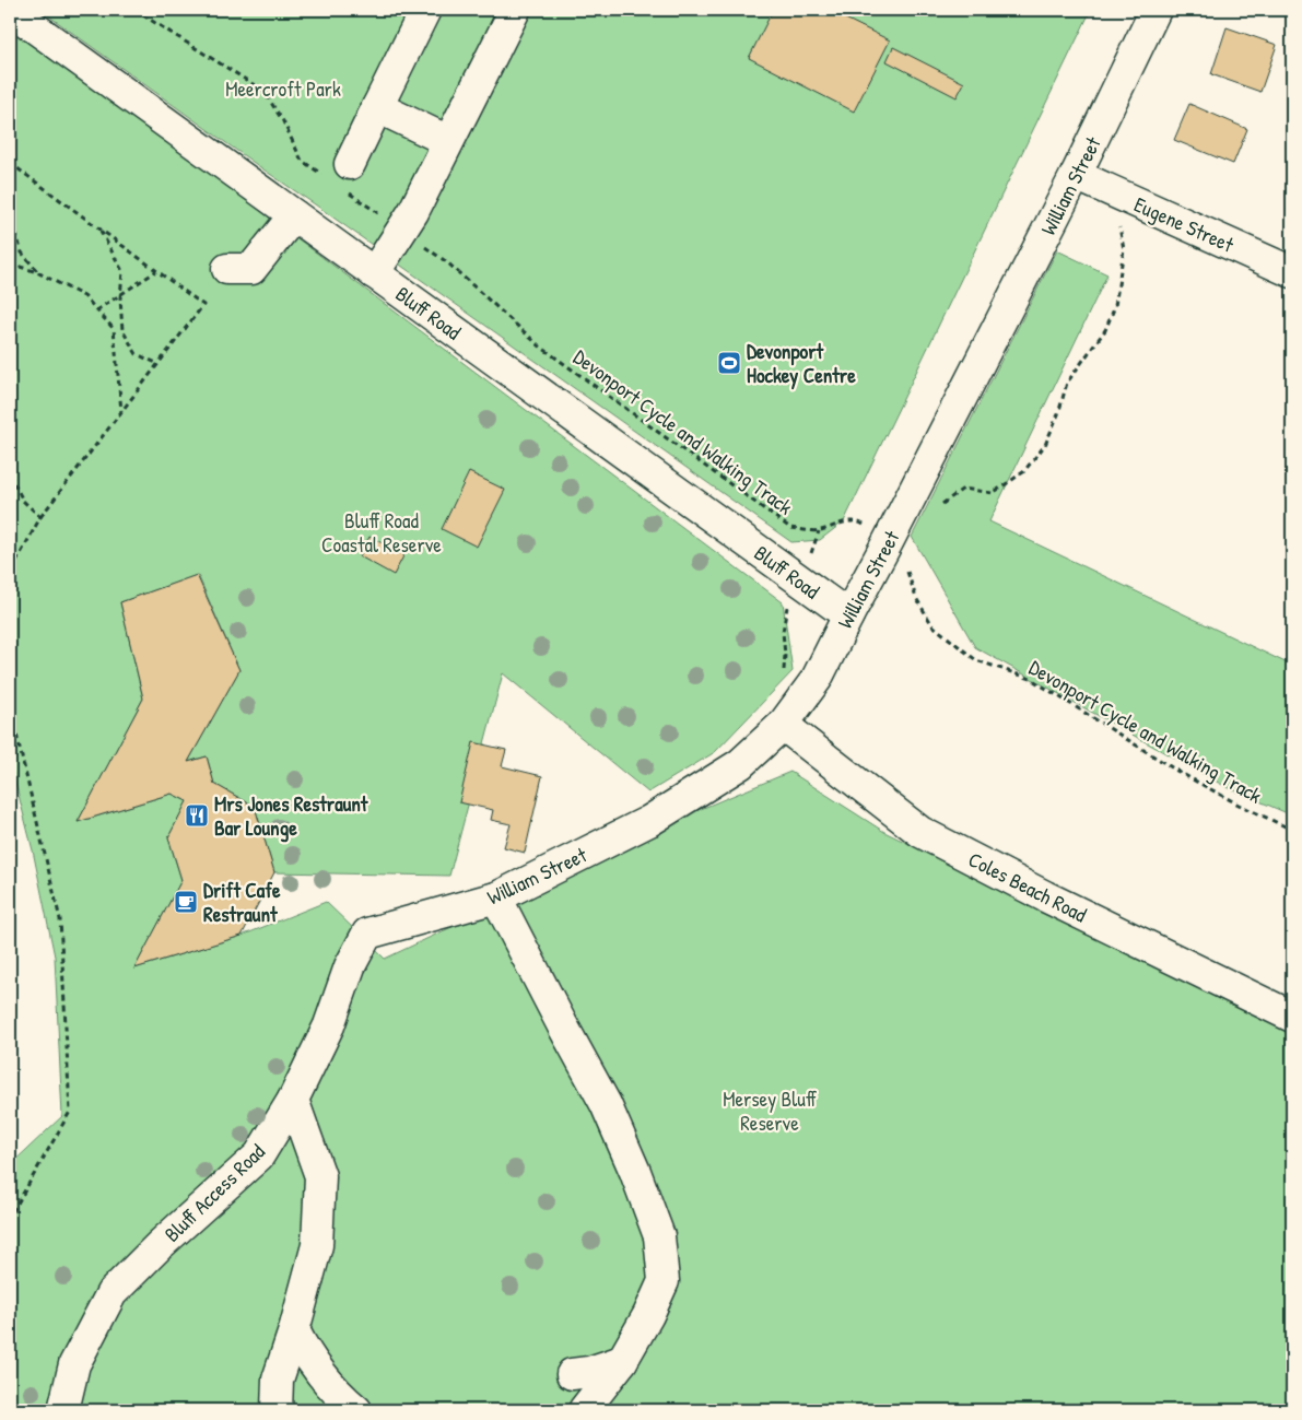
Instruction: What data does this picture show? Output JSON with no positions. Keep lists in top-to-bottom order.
{
  "streets": {
    "street": [
      "William Street",
      "Eugene Street",
      "Bluff Road",
      "Coles Beach Road",
      "Bluff Access Road"
    ],
    "path": ["Devonport Cycle and Walking Track"]
  },
  "crossings": [
    ["William Street", "Eugene Street"],
    ["William Street", "Bluff Road"],
    ["William Street", "Devonport Cycle and Walking Track"],
    ["William Street", "Coles Beach Road"],
    ["William Street", "Bluff Access Road"]
  ],
  "parks": ["Meercroft Park", "Bluff Road Coastal Reserve", "Mersey Bluff Reserve"],
  "places": {
    "sports": ["Devonport Hockey Centre"],
    "restaurant": ["Mrs Jones Restraunt Bar Lounge"],
    "cafe": ["Drift Cafe Restraunt"]
  }
}
